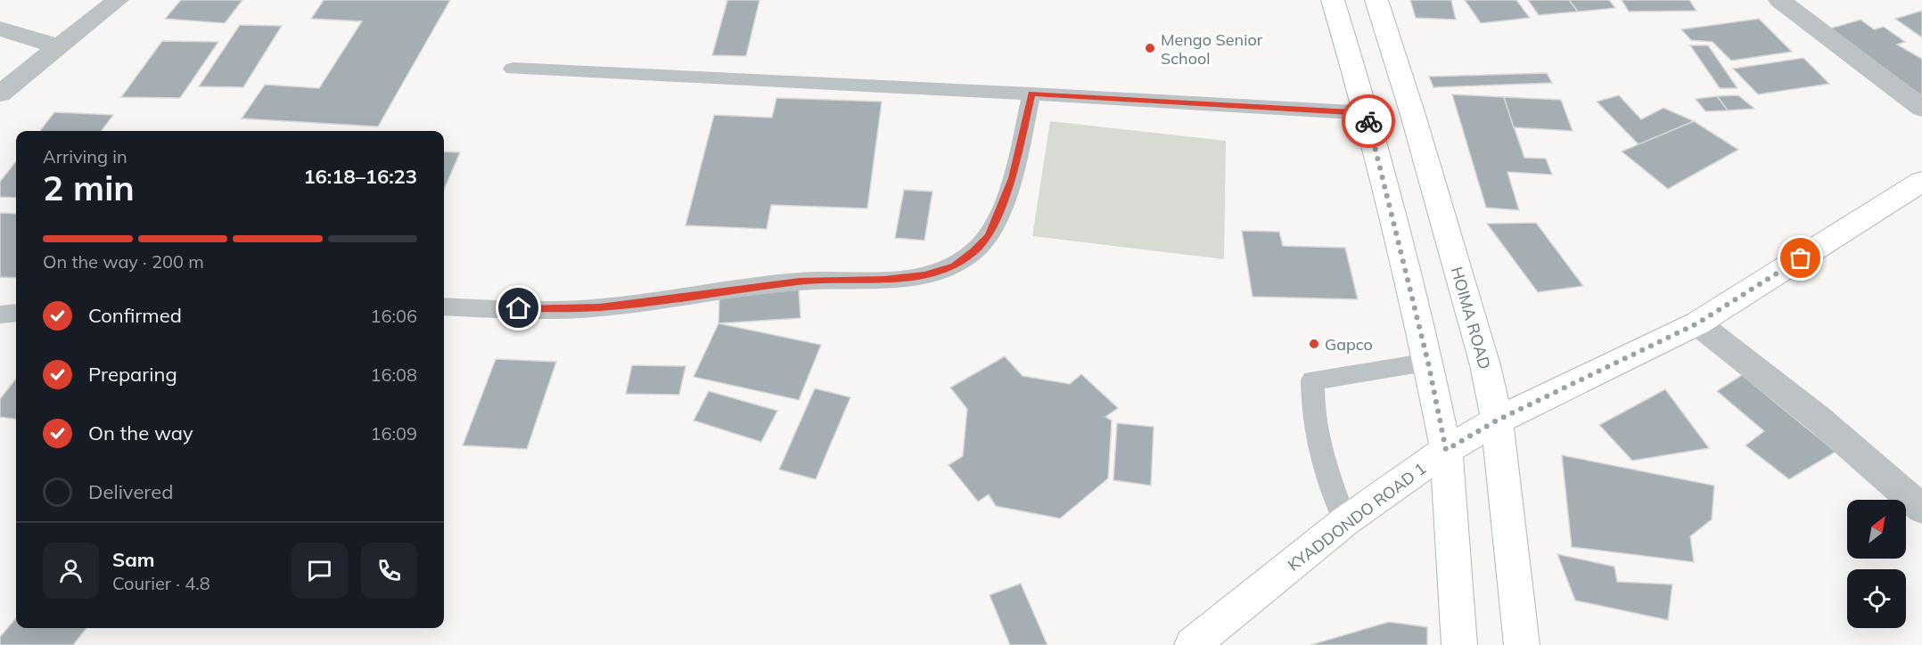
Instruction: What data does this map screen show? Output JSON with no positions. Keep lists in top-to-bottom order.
{
  "streets": {
    "main road": ["HOIMA ROAD", "KYADDONDO ROAD 1"]
  },
  "crossings": [
    ["HOIMA ROAD", "KYADDONDO ROAD 1"]
  ],
  "places": ["Mengo Senior School", "Gapco"],
  "north": "top right",
  "page": {
    "heading": ["2 min", "Arriving in", "16:18–16:23"],
    "panel": ["Sam", "Courier · 4.8"],
    "bar": "On the way · 200 m",
    "list": [
      ["Confirmed", "16:06"],
      ["Preparing", "16:08"],
      ["On the way", "16:09"],
      "Delivered"
    ]
  }
}
